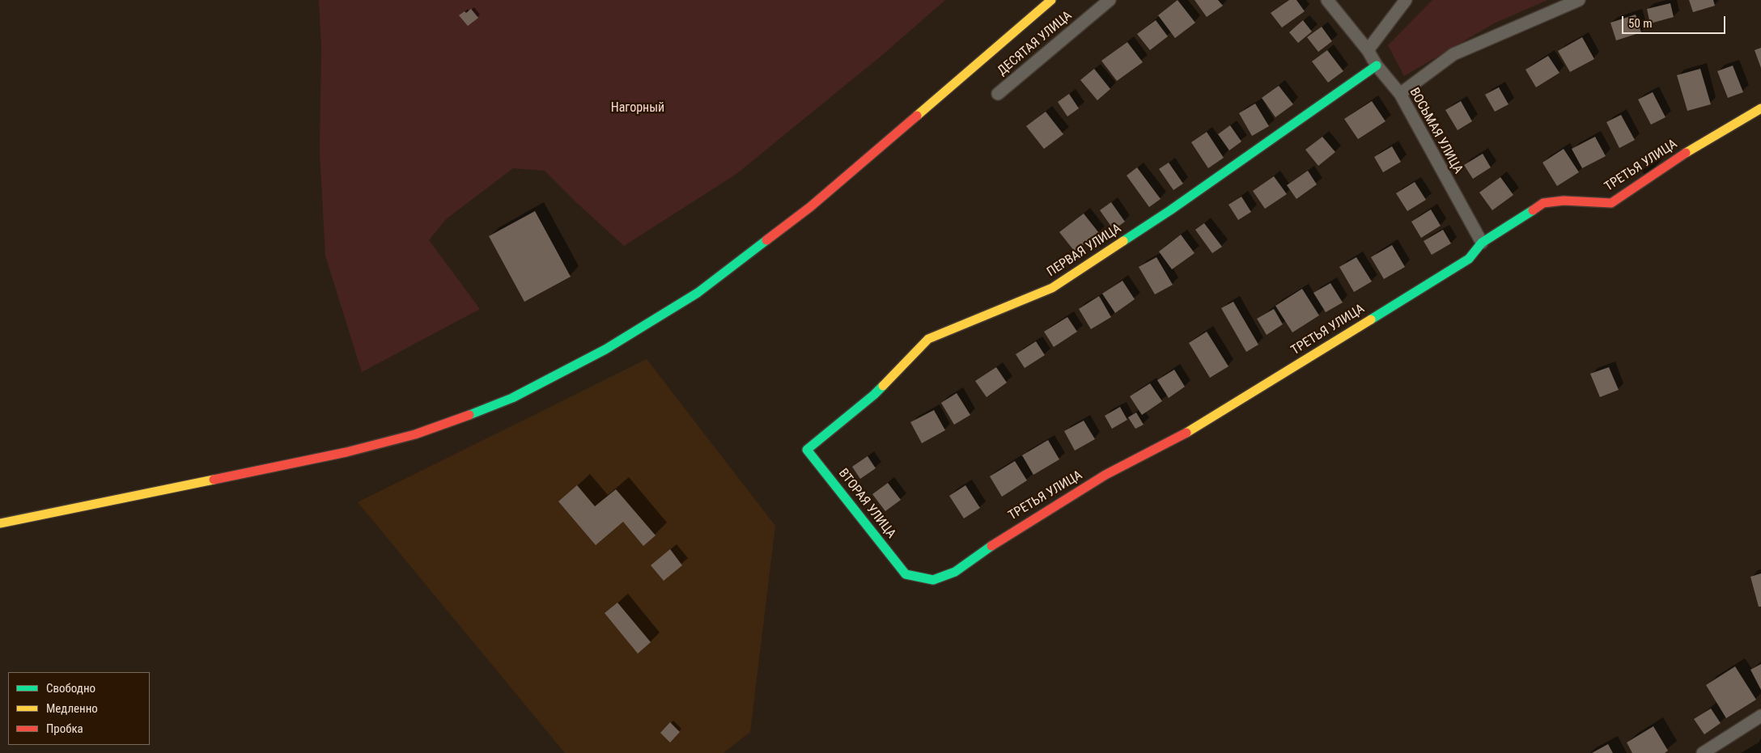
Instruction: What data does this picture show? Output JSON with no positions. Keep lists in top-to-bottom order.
{
  "streets": {
    "street": [
      "ДЕСЯТАЯ УЛИЦА",
      "ВОСЬМАЯ УЛИЦА",
      "ТРЕТЬЯ УЛИЦА",
      "ПЕРВАЯ УЛИЦА",
      "ВТОРАЯ УЛИЦА"
    ]
  },
  "crossings": [
    ["ВОСЬМАЯ УЛИЦА", "ТРЕТЬЯ УЛИЦА"],
    ["ВОСЬМАЯ УЛИЦА", "ПЕРВАЯ УЛИЦА"],
    ["ТРЕТЬЯ УЛИЦА", "ВТОРАЯ УЛИЦА"],
    ["ПЕРВАЯ УЛИЦА", "ВТОРАЯ УЛИЦА"]
  ],
  "parks": ["Нагорный"],
  "legend": ["Свободно", "Медленно", "Пробка"],
  "scale_bar": "50 m"
}
